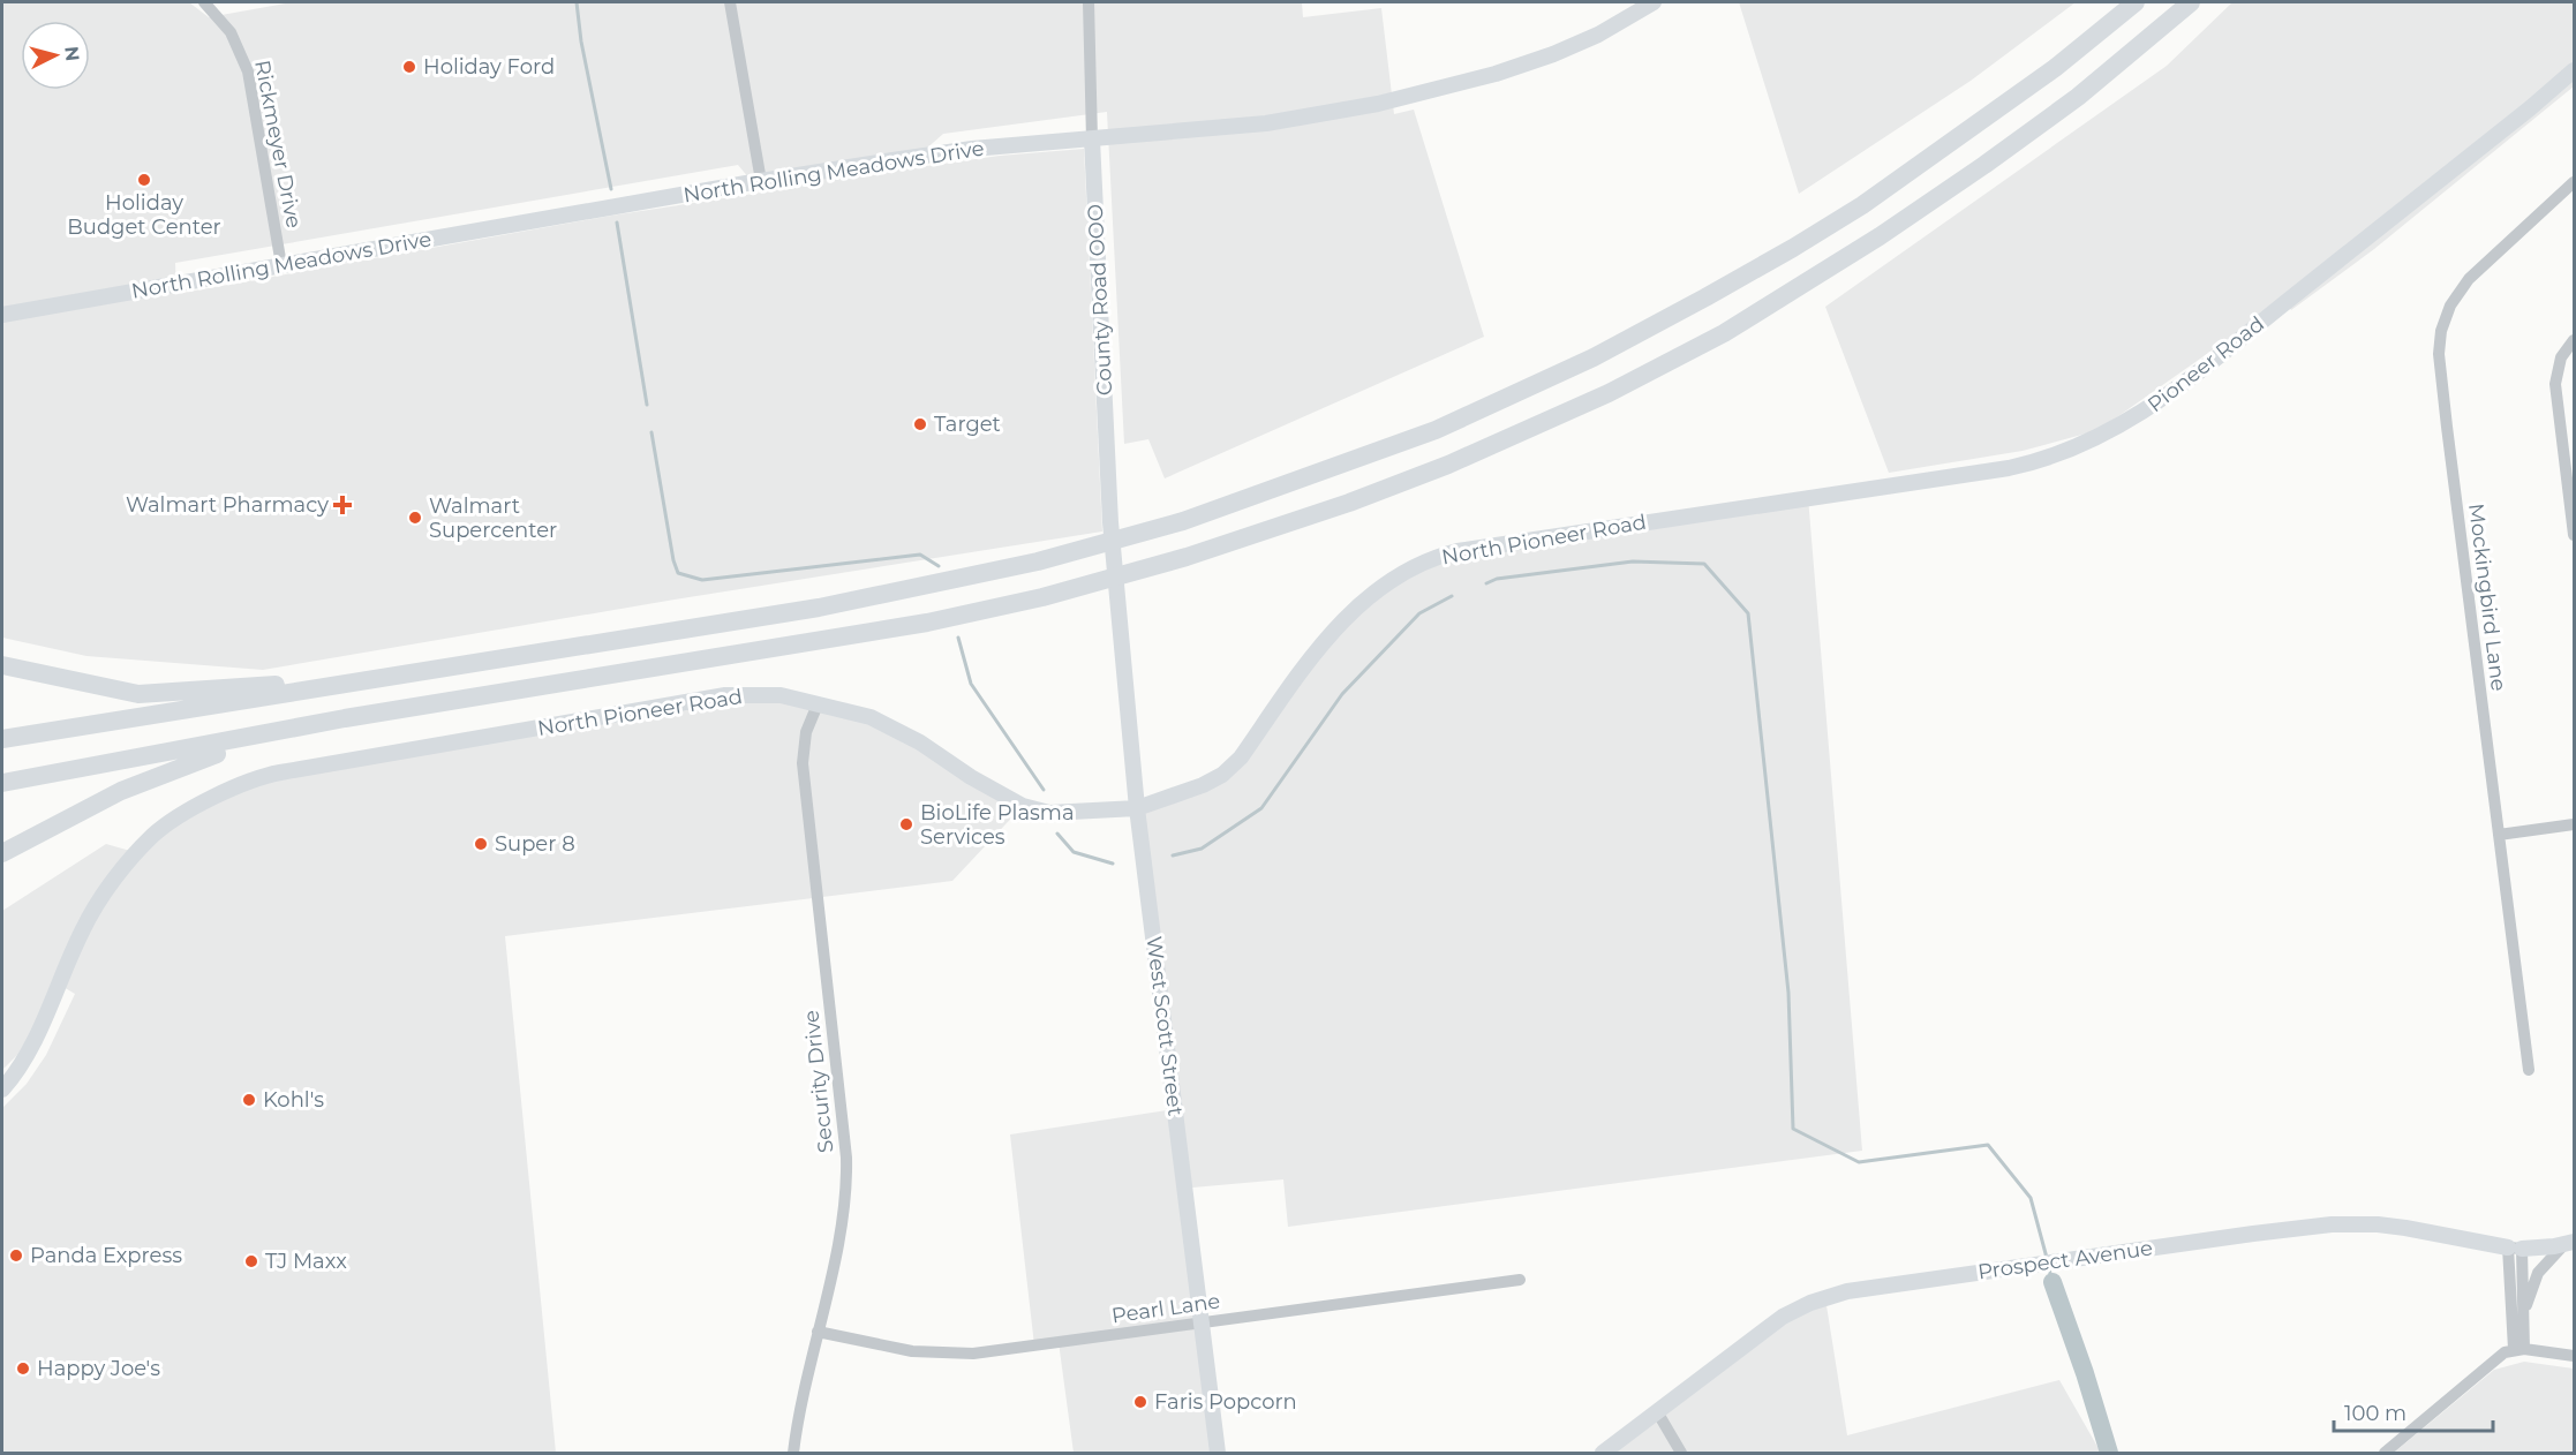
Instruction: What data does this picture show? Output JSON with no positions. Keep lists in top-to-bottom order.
{
  "streets": {
    "main road": [
      "North Rolling Meadows Drive",
      "County Road OOO",
      "Pioneer Road",
      "North Pioneer Road",
      "West Scott Street",
      "Prospect Avenue"
    ],
    "street": [
      "Rickmeyer Drive",
      "Mockingbird Lane",
      "Security Drive",
      "Pearl Lane"
    ]
  },
  "crossings": [
    ["Rickmeyer Drive", "North Rolling Meadows Drive"],
    ["North Rolling Meadows Drive", "County Road OOO"],
    ["County Road OOO", "West Scott Street"],
    ["Pioneer Road", "North Pioneer Road"],
    ["North Pioneer Road", "West Scott Street"],
    ["North Pioneer Road", "Security Drive"],
    ["West Scott Street", "Pearl Lane"],
    ["Security Drive", "Pearl Lane"]
  ],
  "places": {
    "other": [
      "Holiday Ford",
      "Holiday Budget Center",
      "Target",
      "Walmart Supercenter",
      "BioLife Plasma Services",
      "Super 8",
      "Kohl's",
      "Panda Express",
      "TJ Maxx",
      "Happy Joe's",
      "Faris Popcorn"
    ],
    "health": ["Walmart Pharmacy"]
  },
  "scale_bar": "100 m",
  "north": "right"
}
